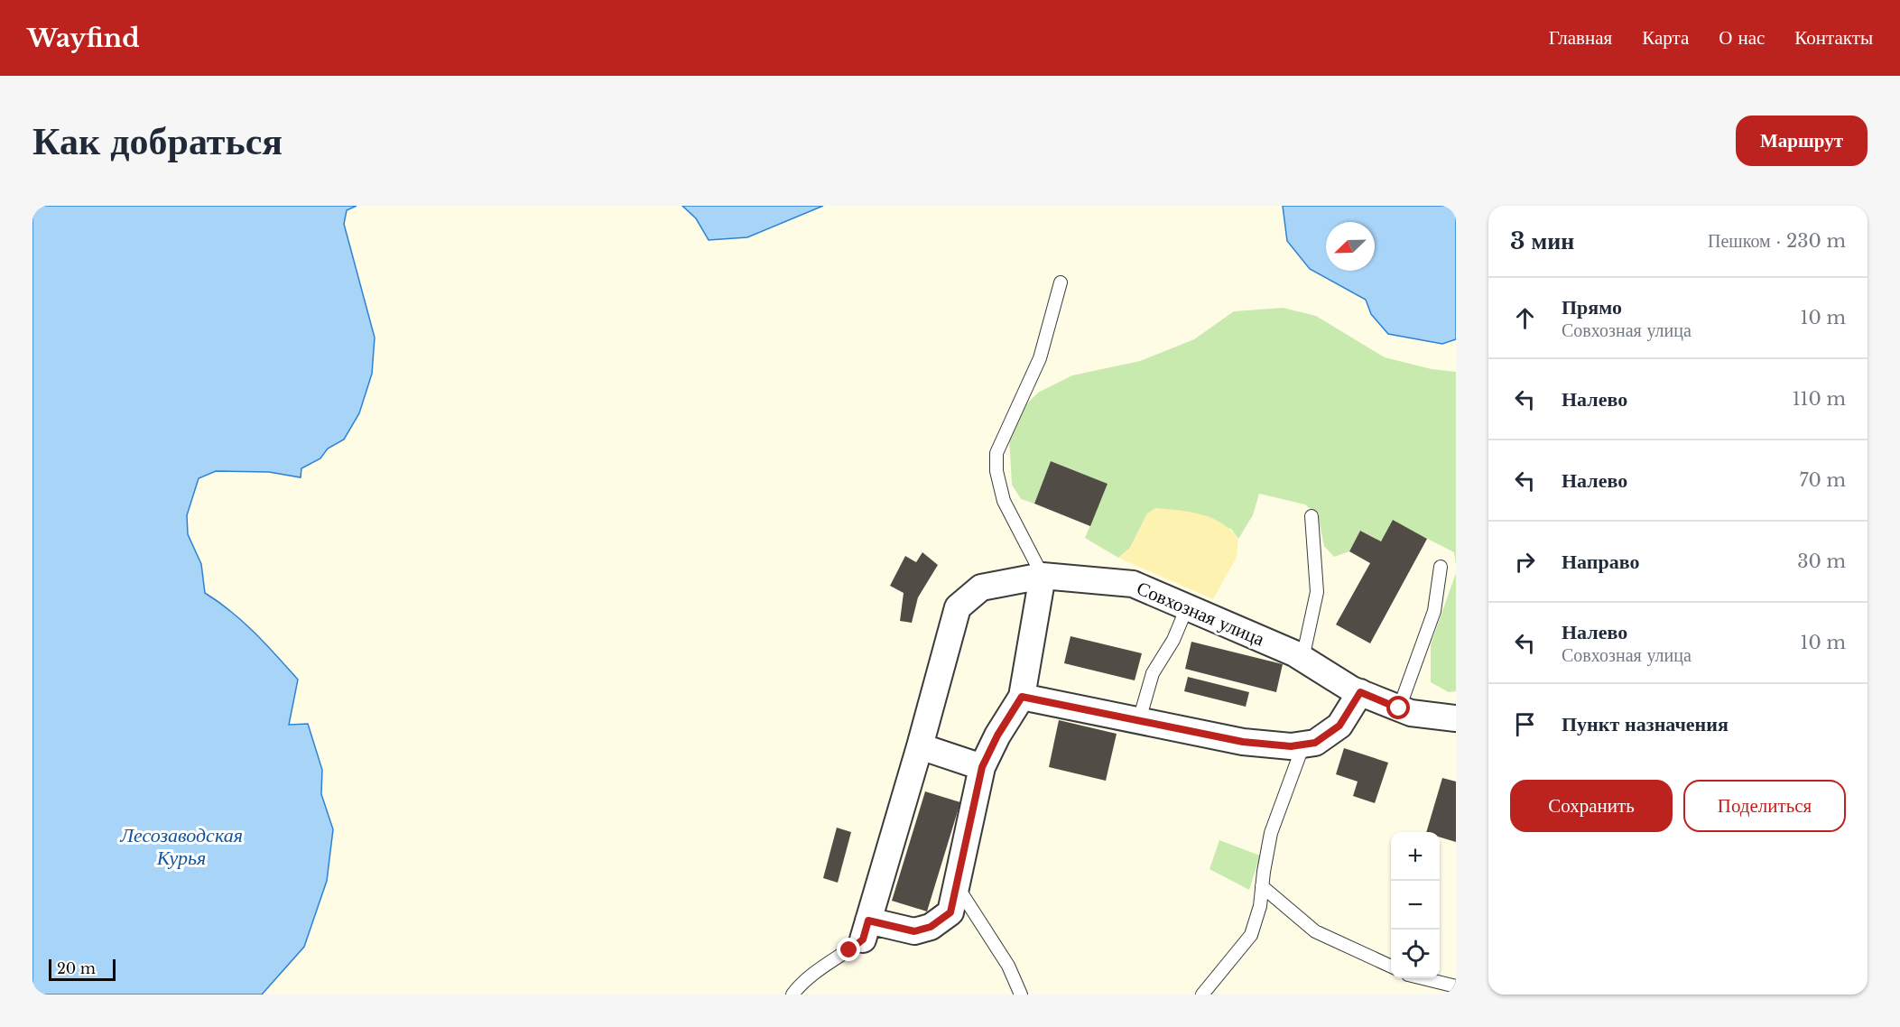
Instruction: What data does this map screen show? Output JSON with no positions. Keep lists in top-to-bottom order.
{
  "streets": {
    "street": ["Совхозная улица"]
  },
  "water": ["Лесозаводская Курья"],
  "scale_bar": "20 m",
  "north": "bottom left",
  "page": {
    "header": "Wayfind",
    "nav": [
      "Главная",
      "Карта",
      "О нас",
      "Контакты"
    ],
    "buttons": [
      "Маршрут",
      ["Сохранить", "Поделиться"]
    ],
    "title": "Как добраться",
    "heading": ["3 мин", "Пешком · 230 m"],
    "list": [
      ["Прямо", "Совхозная улица", "10 m"],
      ["Налево", "110 m"],
      ["Налево", "70 m"],
      ["Направо", "30 m"],
      ["Налево", "Совхозная улица", "10 m"],
      "Пункт назначения"
    ],
    "map_buttons": ["+", "−"],
    "scale": "20 m"
  }
}
